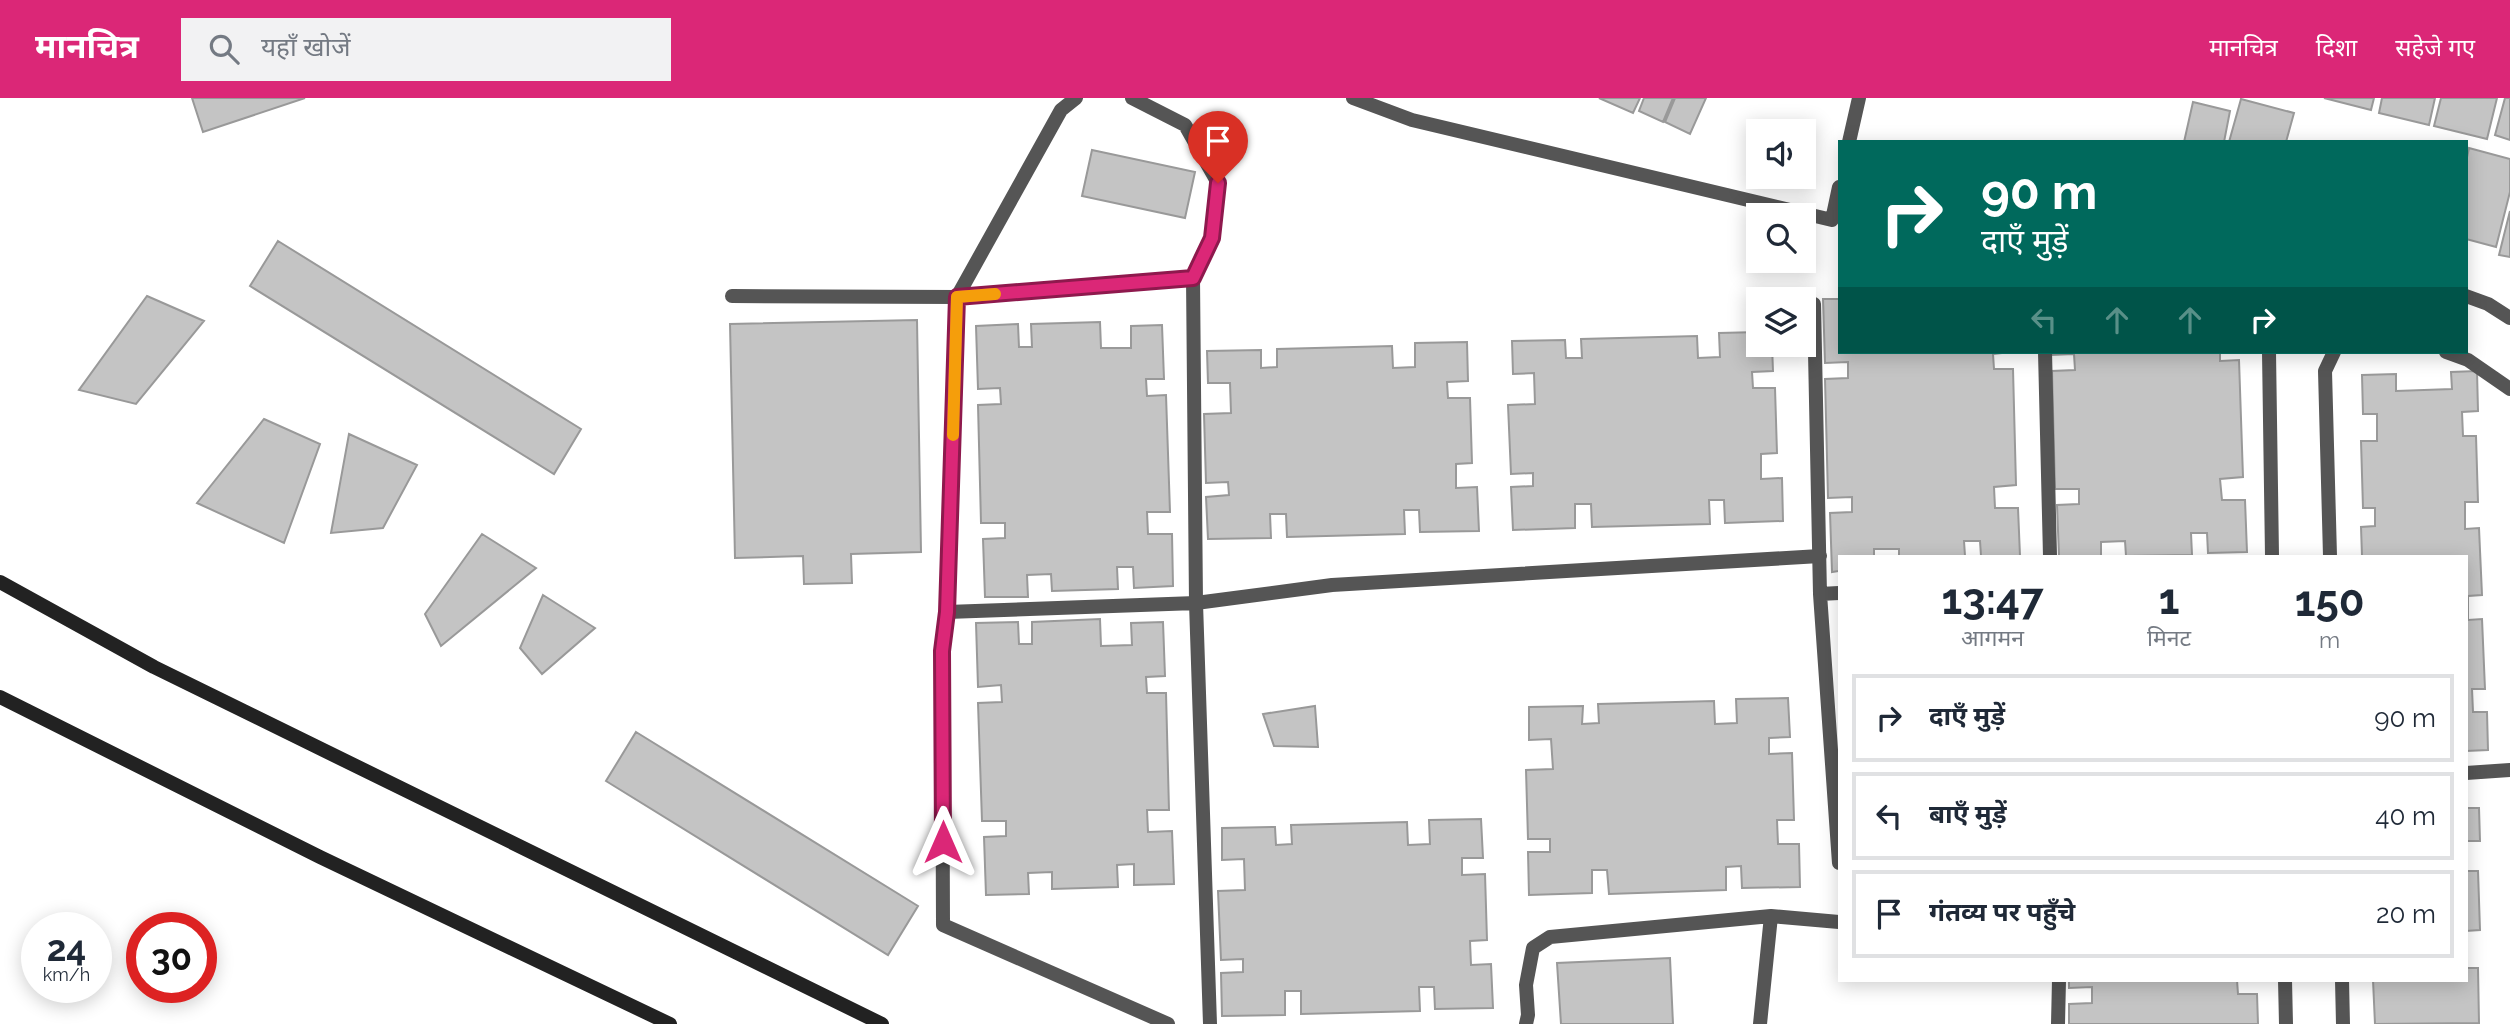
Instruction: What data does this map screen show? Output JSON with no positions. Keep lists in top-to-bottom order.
{
  "page": {
    "header": "मानचित्र",
    "search": "यहाँ खोजें",
    "nav": ["मानचित्र", "दिशा", "सहेजे गए"],
    "turn": ["90 m", "दाएँ मुड़ें"],
    "eta": [
      "13:47",
      "आगमन",
      "1",
      "मिनट",
      "150",
      "m"
    ],
    "list": [
      {
        "name": "दाएँ मुड़ें",
        "value": "90 m"
      },
      {
        "name": "बाएँ मुड़ें",
        "value": "40 m"
      },
      {
        "name": "गंतव्य पर पहुँचे",
        "value": "20 m"
      }
    ],
    "speed": "24 km/h",
    "limit": "30"
  }
}
